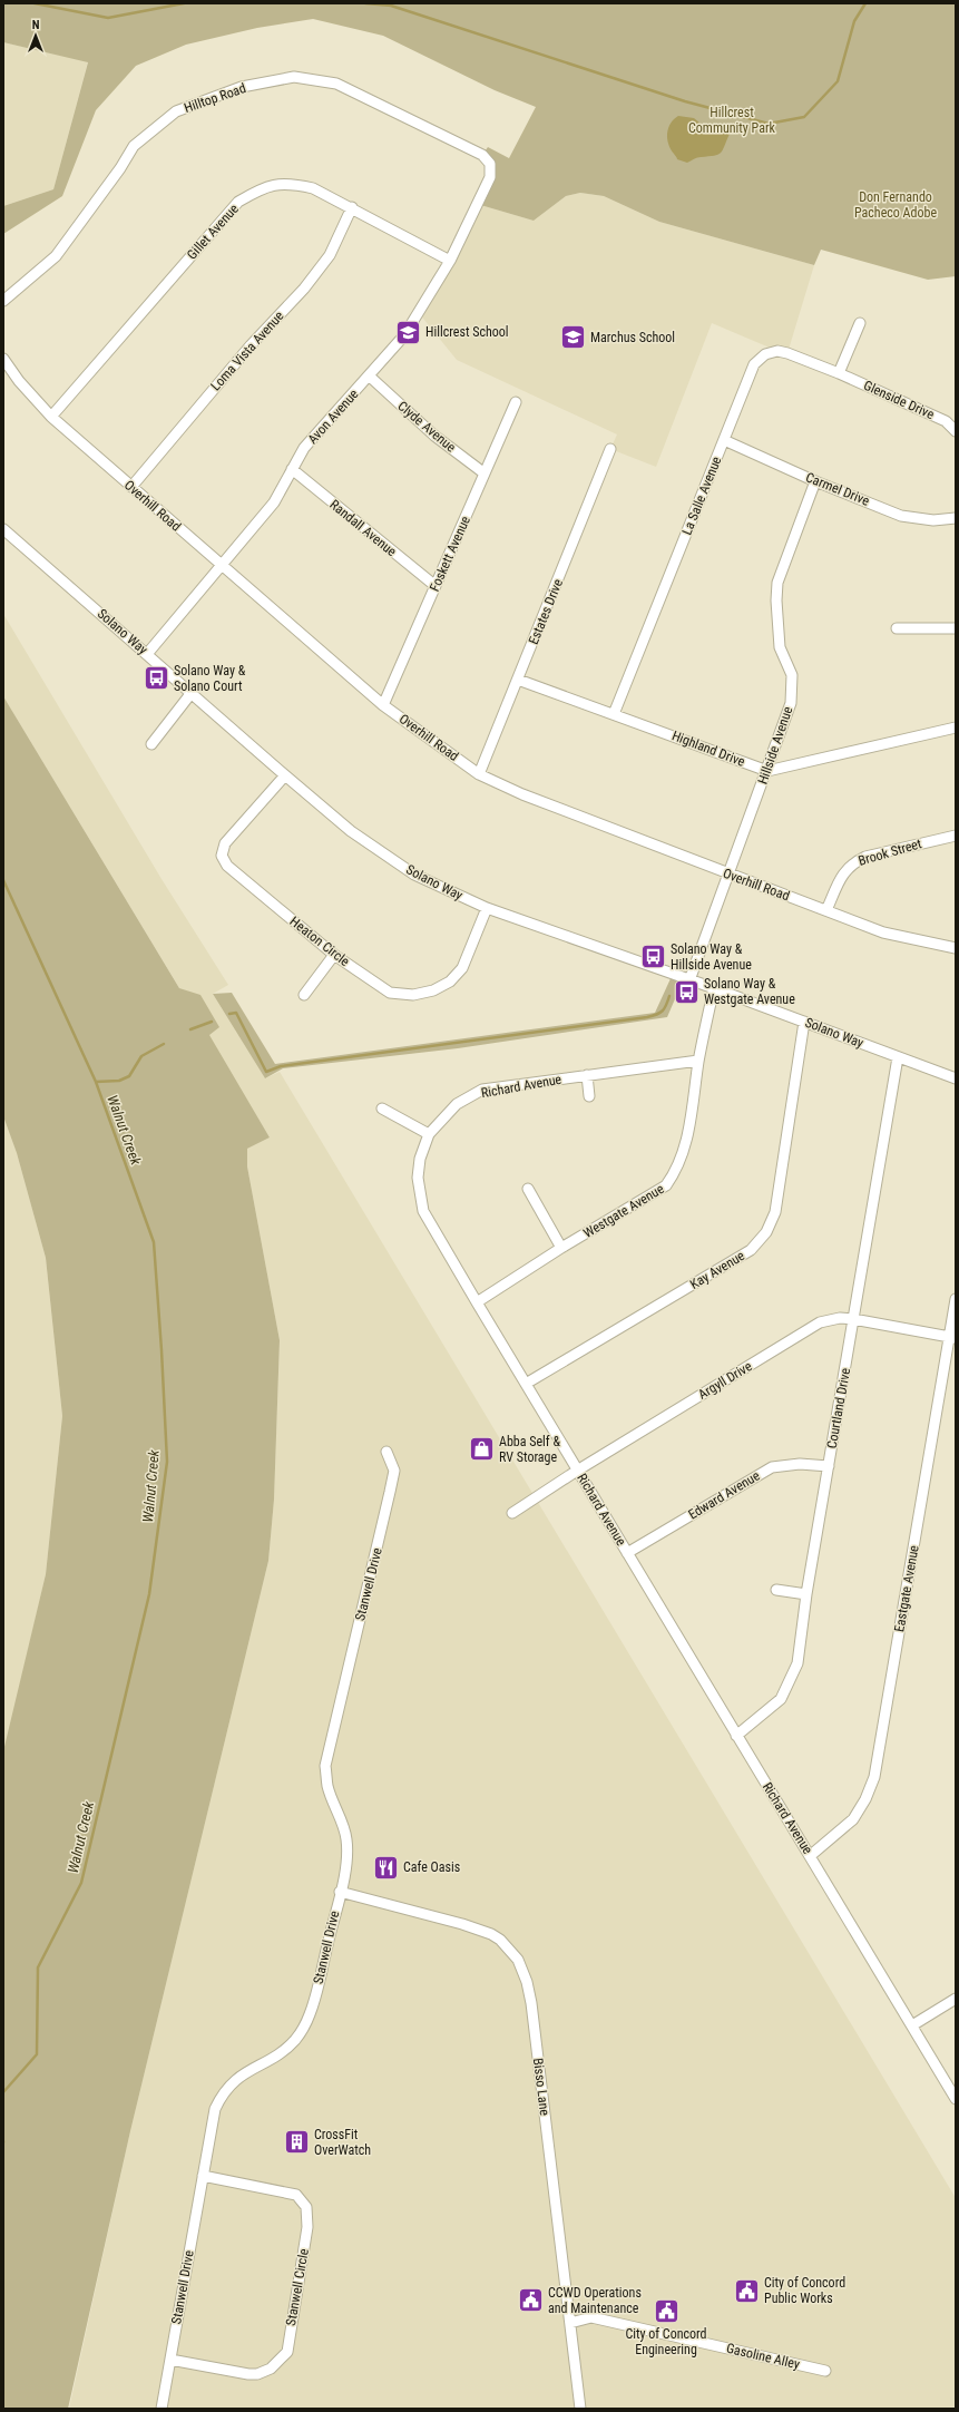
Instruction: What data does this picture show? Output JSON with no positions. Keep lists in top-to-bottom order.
{
  "streets": {
    "street": [
      "Hilltop Road",
      "Gillet Avenue",
      "Loma Vista Avenue",
      "Glenside Drive",
      "Avon Avenue",
      "Clyde Avenue",
      "Carmel Drive",
      "La Salle Avenue",
      "Overhill Road",
      "Randall Avenue",
      "Foskett Avenue",
      "Estates Drive",
      "Solano Way",
      "Hillside Avenue",
      "Highland Drive",
      "Brook Street",
      "Heaton Circle",
      "Richard Avenue",
      "Westgate Avenue",
      "Kay Avenue",
      "Argyll Drive",
      "Courtland Drive",
      "Edward Avenue",
      "Stanwell Drive",
      "Eastgate Avenue",
      "Bisso Lane",
      "Stanwell Circle",
      "Gasoline Alley"
    ]
  },
  "crossings": [
    ["Hilltop Road", "Avon Avenue"],
    ["Gillet Avenue", "Loma Vista Avenue"],
    ["Gillet Avenue", "Avon Avenue"],
    ["Gillet Avenue", "Overhill Road"],
    ["Loma Vista Avenue", "Overhill Road"],
    ["Glenside Drive", "La Salle Avenue"],
    ["Avon Avenue", "Clyde Avenue"],
    ["Avon Avenue", "Overhill Road"],
    ["Avon Avenue", "Randall Avenue"],
    ["Avon Avenue", "Solano Way"],
    ["Clyde Avenue", "Foskett Avenue"],
    ["Carmel Drive", "La Salle Avenue"],
    ["Carmel Drive", "Hillside Avenue"],
    ["La Salle Avenue", "Highland Drive"],
    ["Overhill Road", "Foskett Avenue"],
    ["Overhill Road", "Estates Drive"],
    ["Overhill Road", "Hillside Avenue"],
    ["Overhill Road", "Brook Street"],
    ["Randall Avenue", "Foskett Avenue"],
    ["Estates Drive", "Highland Drive"],
    ["Solano Way", "Hillside Avenue"],
    ["Solano Way", "Heaton Circle"],
    ["Solano Way", "Westgate Avenue"],
    ["Solano Way", "Kay Avenue"],
    ["Solano Way", "Courtland Drive"],
    ["Hillside Avenue", "Highland Drive"],
    ["Richard Avenue", "Westgate Avenue"],
    ["Richard Avenue", "Kay Avenue"],
    ["Richard Avenue", "Argyll Drive"],
    ["Richard Avenue", "Courtland Drive"],
    ["Richard Avenue", "Edward Avenue"],
    ["Richard Avenue", "Eastgate Avenue"],
    ["Argyll Drive", "Courtland Drive"],
    ["Argyll Drive", "Eastgate Avenue"],
    ["Courtland Drive", "Edward Avenue"],
    ["Stanwell Drive", "Bisso Lane"],
    ["Stanwell Drive", "Stanwell Circle"],
    ["Bisso Lane", "Gasoline Alley"]
  ],
  "water": ["Walnut Creek"],
  "parks": ["Hillcrest Community Park", "Don Fernando Pacheco Adobe"],
  "places": {
    "school or university": ["Hillcrest School", "Marchus School"],
    "bus stop": ["Solano Way & Solano Court", "Solano Way & Hillside Avenue", "Solano Way & Westgate Avenue"],
    "shop": ["Abba Self & RV Storage"],
    "restaurant": ["Cafe Oasis"],
    "building": ["CrossFit OverWatch"],
    "public building": ["City of Concord Public Works", "CCWD Operations and Maintenance", "City of Concord Engineering"]
  },
  "north": "top"
}
